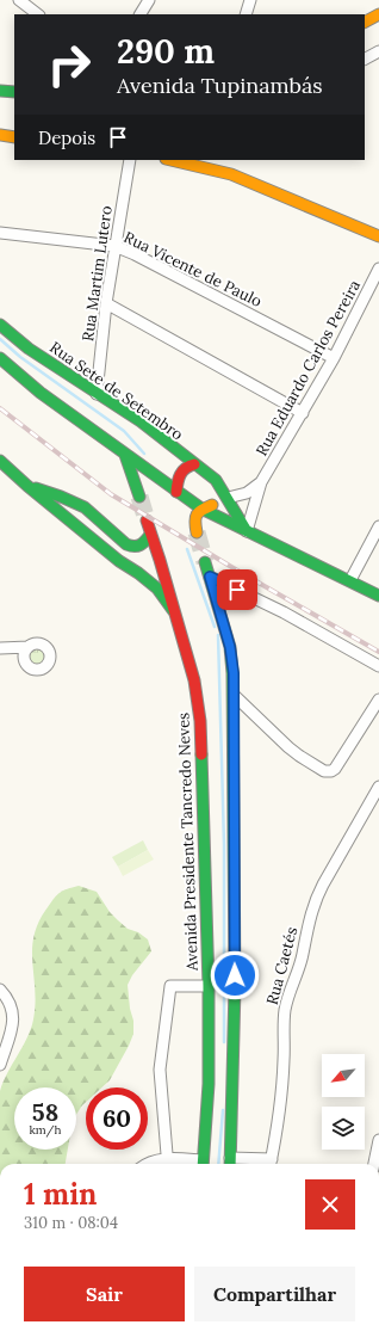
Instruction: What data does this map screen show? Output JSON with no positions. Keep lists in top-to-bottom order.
{
  "streets": {
    "main road": ["Rua Sete de Setembro", "Avenida Presidente Tancredo Neves"],
    "street": [
      "Rua Vicente de Paulo",
      "Rua Martim Lutero",
      "Rua Eduardo Carlos Pereira",
      "Rua Caetés"
    ]
  },
  "crossings": [
    ["Rua Vicente de Paulo", "Rua Martim Lutero"],
    ["Rua Vicente de Paulo", "Rua Eduardo Carlos Pereira"],
    ["Rua Martim Lutero", "Rua Sete de Setembro"],
    ["Rua Eduardo Carlos Pereira", "Rua Sete de Setembro"]
  ],
  "north": "bottom left",
  "page": {
    "turn": ["290 m", "Avenida Tupinambás"],
    "then": "Depois",
    "speed": "58 km/h",
    "limit": "60",
    "heading": ["1 min", "310 m · 08:04"],
    "buttons": ["Sair", "Compartilhar"]
  }
}
